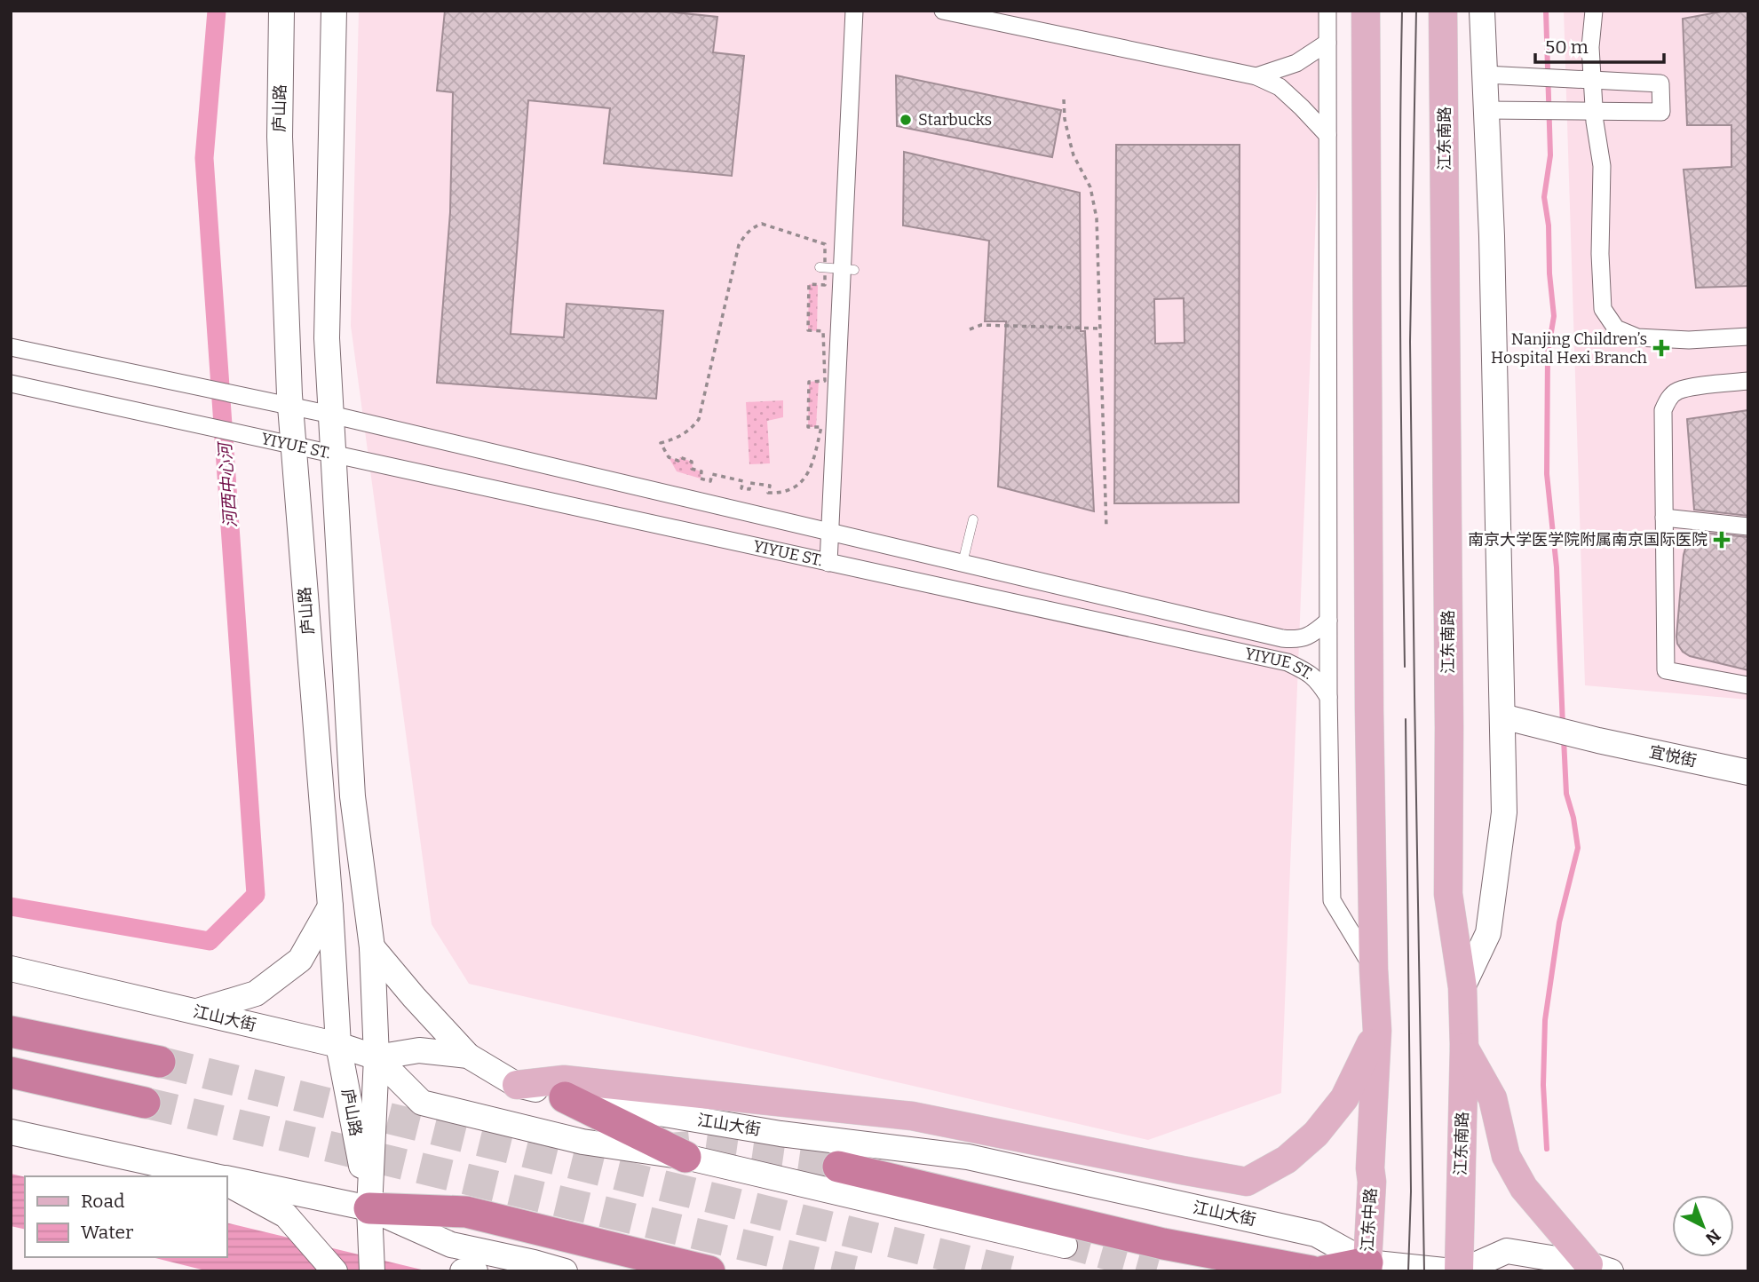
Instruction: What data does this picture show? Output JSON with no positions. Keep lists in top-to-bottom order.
{
  "streets": {
    "main road": [
      "庐山路",
      "江东南路",
      "宜悦街",
      "江山大街",
      "江东中路"
    ],
    "street": ["YIYUE ST."]
  },
  "crossings": [
    ["庐山路", "YIYUE ST."],
    ["庐山路", "江山大街"],
    ["江山大街", "江东中路"]
  ],
  "water": ["河西中心河"],
  "places": {
    "other": ["Starbucks"],
    "health": ["Nanjing Children’s Hospital Hexi Branch", "南京大学医学院附属南京国际医院"]
  },
  "legend": ["Road", "Water"],
  "scale_bar": "50 m",
  "north": "bottom right"
}
